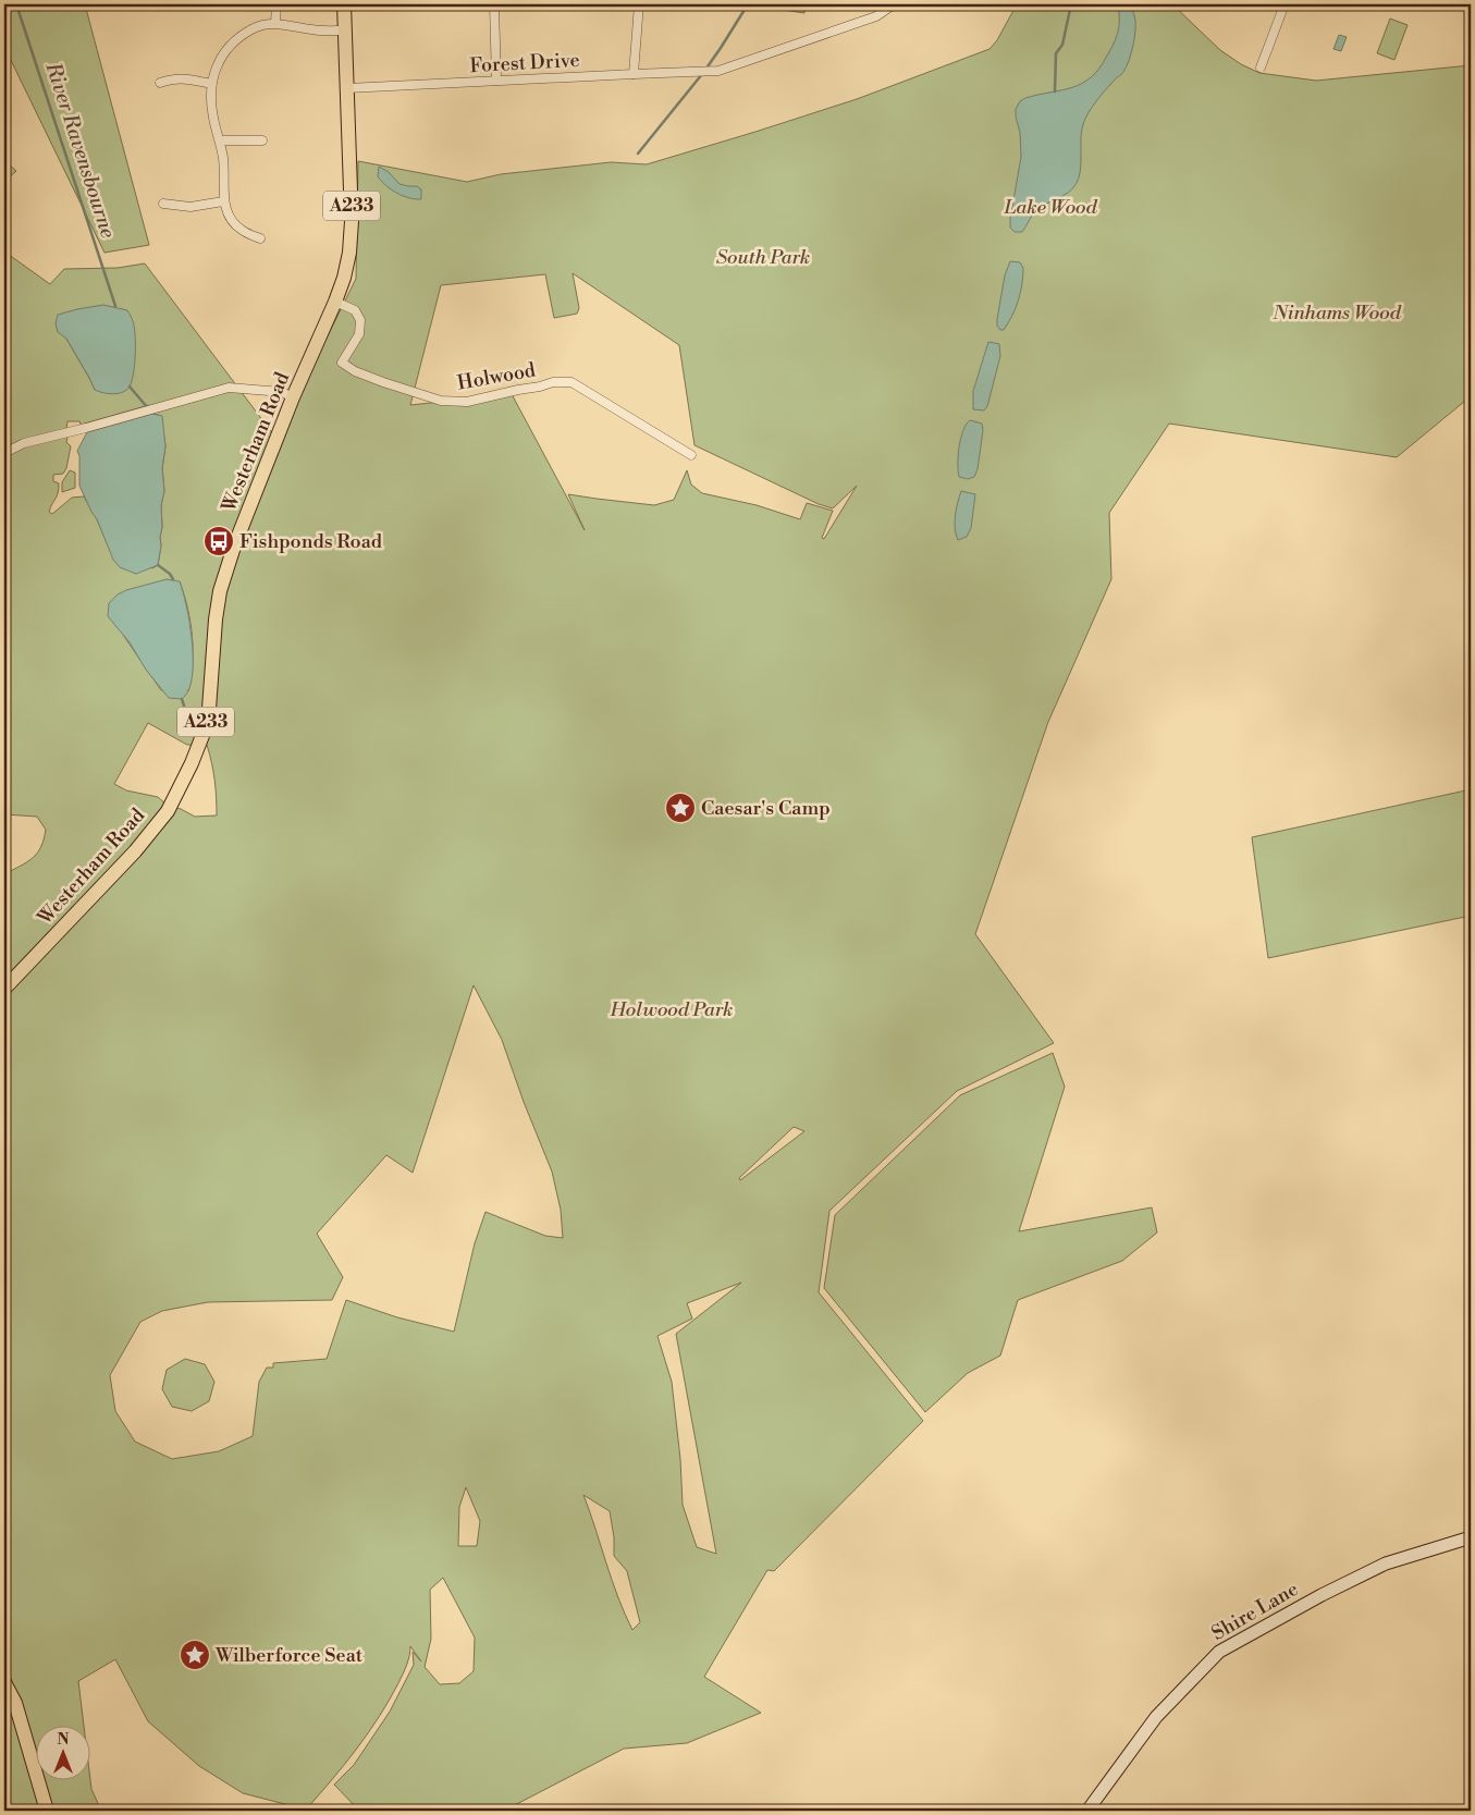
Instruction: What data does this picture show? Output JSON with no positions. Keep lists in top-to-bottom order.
{
  "streets": {
    "main road": ["A233", "Westerham Road"],
    "street": ["Forest Drive", "Holwood", "Shire Lane"]
  },
  "crossings": [
    ["Forest Drive", "Westerham Road"],
    ["Holwood", "Westerham Road"]
  ],
  "water": ["River Ravensbourne"],
  "parks": [
    "Lake Wood",
    "South Park",
    "Ninhams Wood",
    "Holwood Park"
  ],
  "places": {
    "bus stop": ["Fishponds Road"],
    "place": ["Caesar's Camp", "Wilberforce Seat"]
  },
  "north": "top"
}
